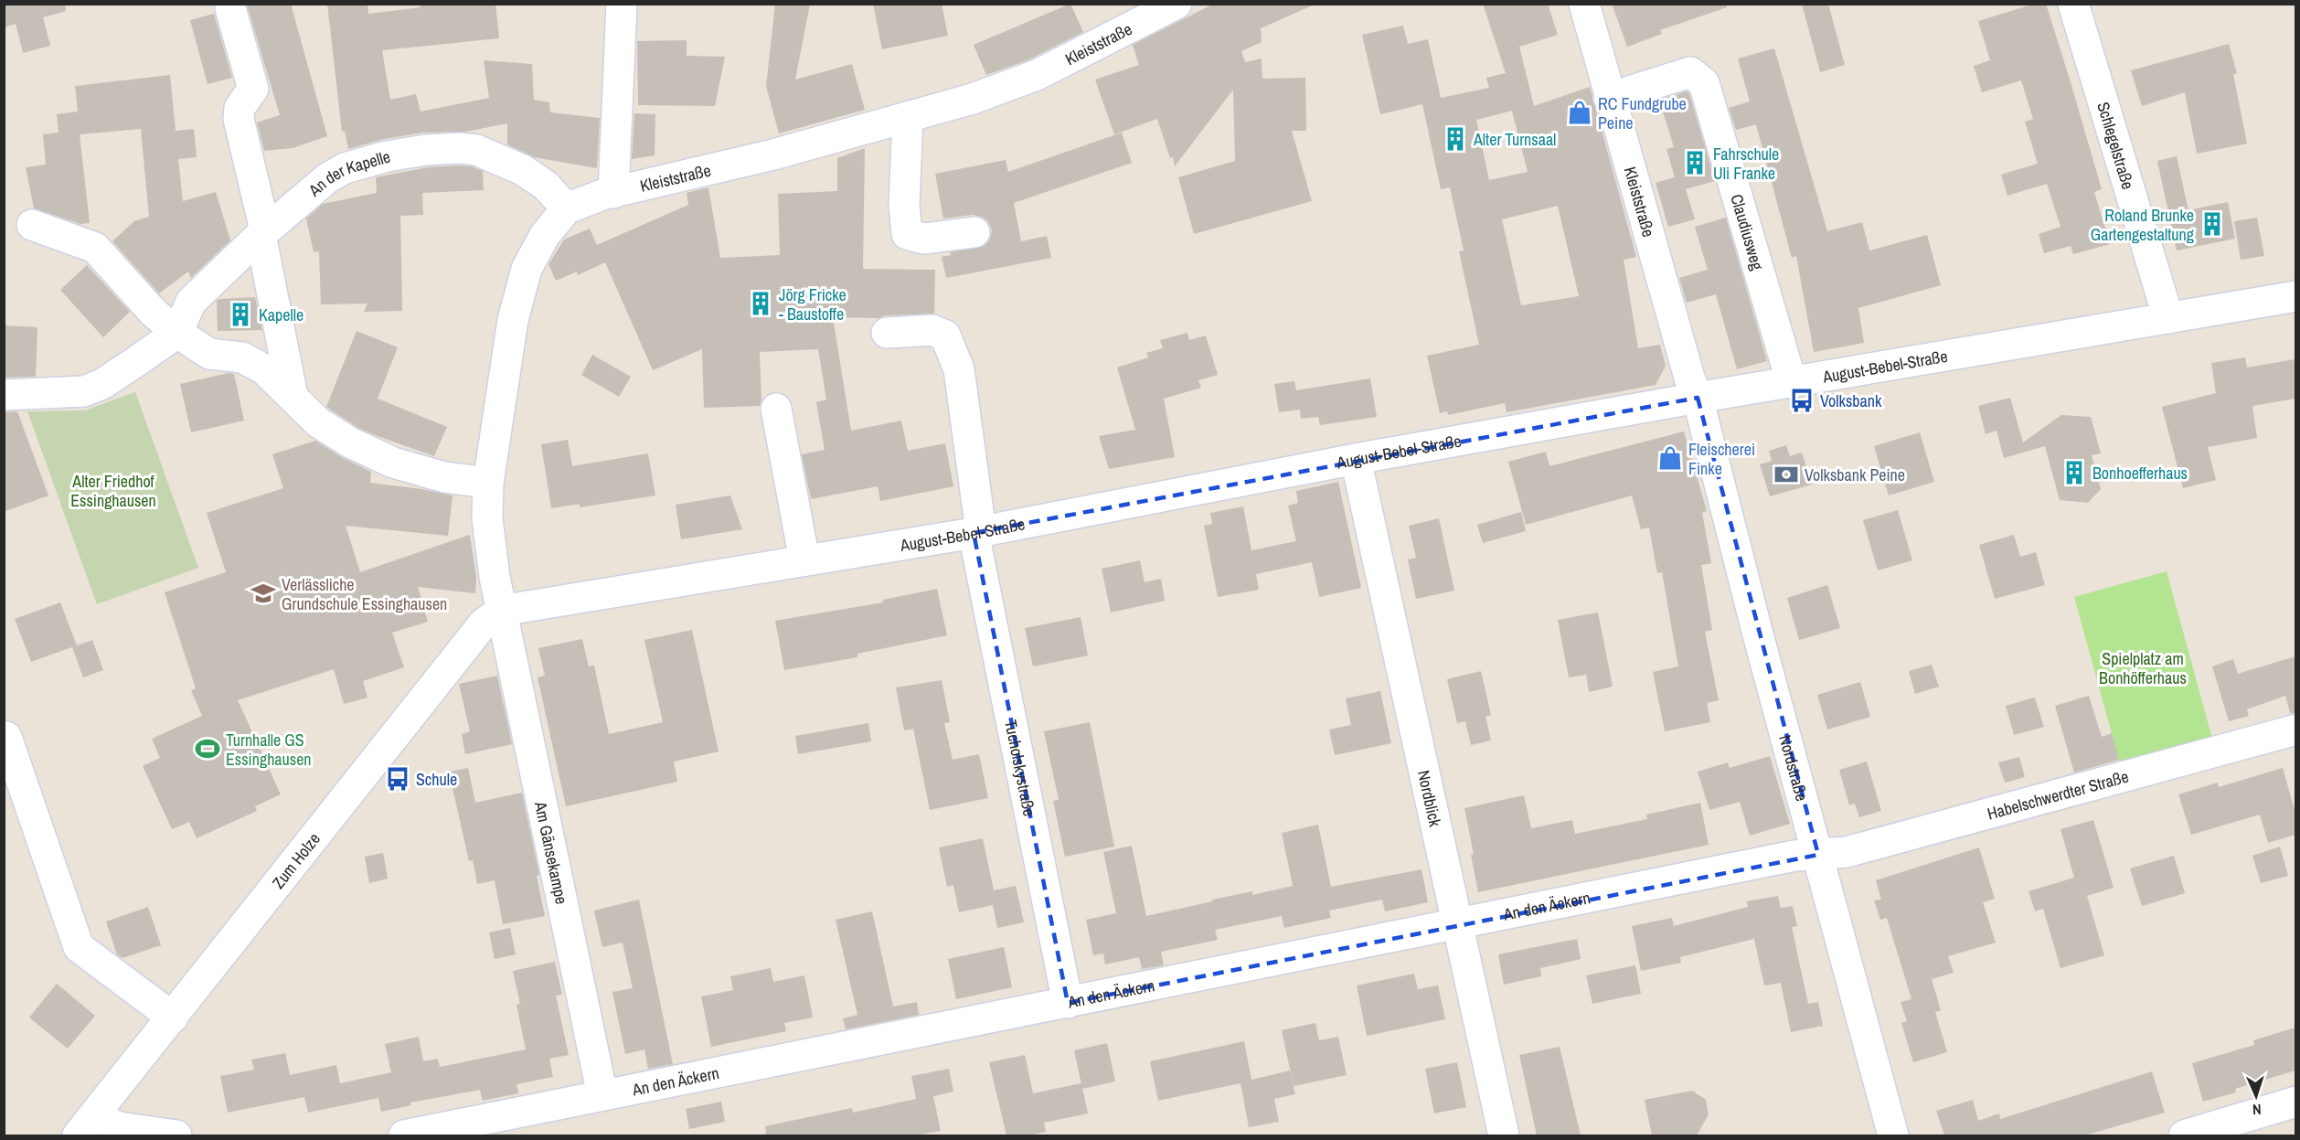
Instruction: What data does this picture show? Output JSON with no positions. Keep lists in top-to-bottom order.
{
  "streets": {
    "street": [
      "Kleiststraße",
      "Schlegelstraße",
      "An der Kapelle",
      "Claudiusweg",
      "August-Bebel-Straße",
      "Nordstraße",
      "Tucholskystraße",
      "Habelschwerdter Straße",
      "Nordblick",
      "Am Gänsekampe",
      "Zum Holze",
      "An den Äckern"
    ]
  },
  "crossings": [
    ["Kleiststraße", "An der Kapelle"],
    ["Kleiststraße", "Claudiusweg"],
    ["Kleiststraße", "August-Bebel-Straße"],
    ["Kleiststraße", "Nordstraße"],
    ["Schlegelstraße", "August-Bebel-Straße"],
    ["Claudiusweg", "August-Bebel-Straße"],
    ["August-Bebel-Straße", "Nordstraße"],
    ["August-Bebel-Straße", "Tucholskystraße"],
    ["August-Bebel-Straße", "Nordblick"],
    ["August-Bebel-Straße", "Am Gänsekampe"],
    ["August-Bebel-Straße", "Zum Holze"],
    ["Nordstraße", "Habelschwerdter Straße"],
    ["Nordstraße", "An den Äckern"],
    ["Tucholskystraße", "An den Äckern"],
    ["Habelschwerdter Straße", "An den Äckern"],
    ["Nordblick", "An den Äckern"],
    ["Am Gänsekampe", "Zum Holze"],
    ["Am Gänsekampe", "An den Äckern"]
  ],
  "parks": ["Alter Friedhof Essinghausen", "Spielplatz am Bonhöfferhaus"],
  "places": {
    "shop": ["RC Fundgrube Peine", "Fleischerei Finke"],
    "building": [
      "Alter Turnsaal",
      "Fahrschule Uli Franke",
      "Roland Brunke Gartengestaltung",
      "Jörg Fricke - Baustoffe",
      "Kapelle",
      "Bonhoefferhaus"
    ],
    "bus stop": ["Volksbank", "Schule"],
    "bank": ["Volksbank Peine"],
    "school or university": ["Verlässliche Grundschule Essinghausen"],
    "sports": ["Turnhalle GS Essinghausen"]
  },
  "north": "bottom"
}
